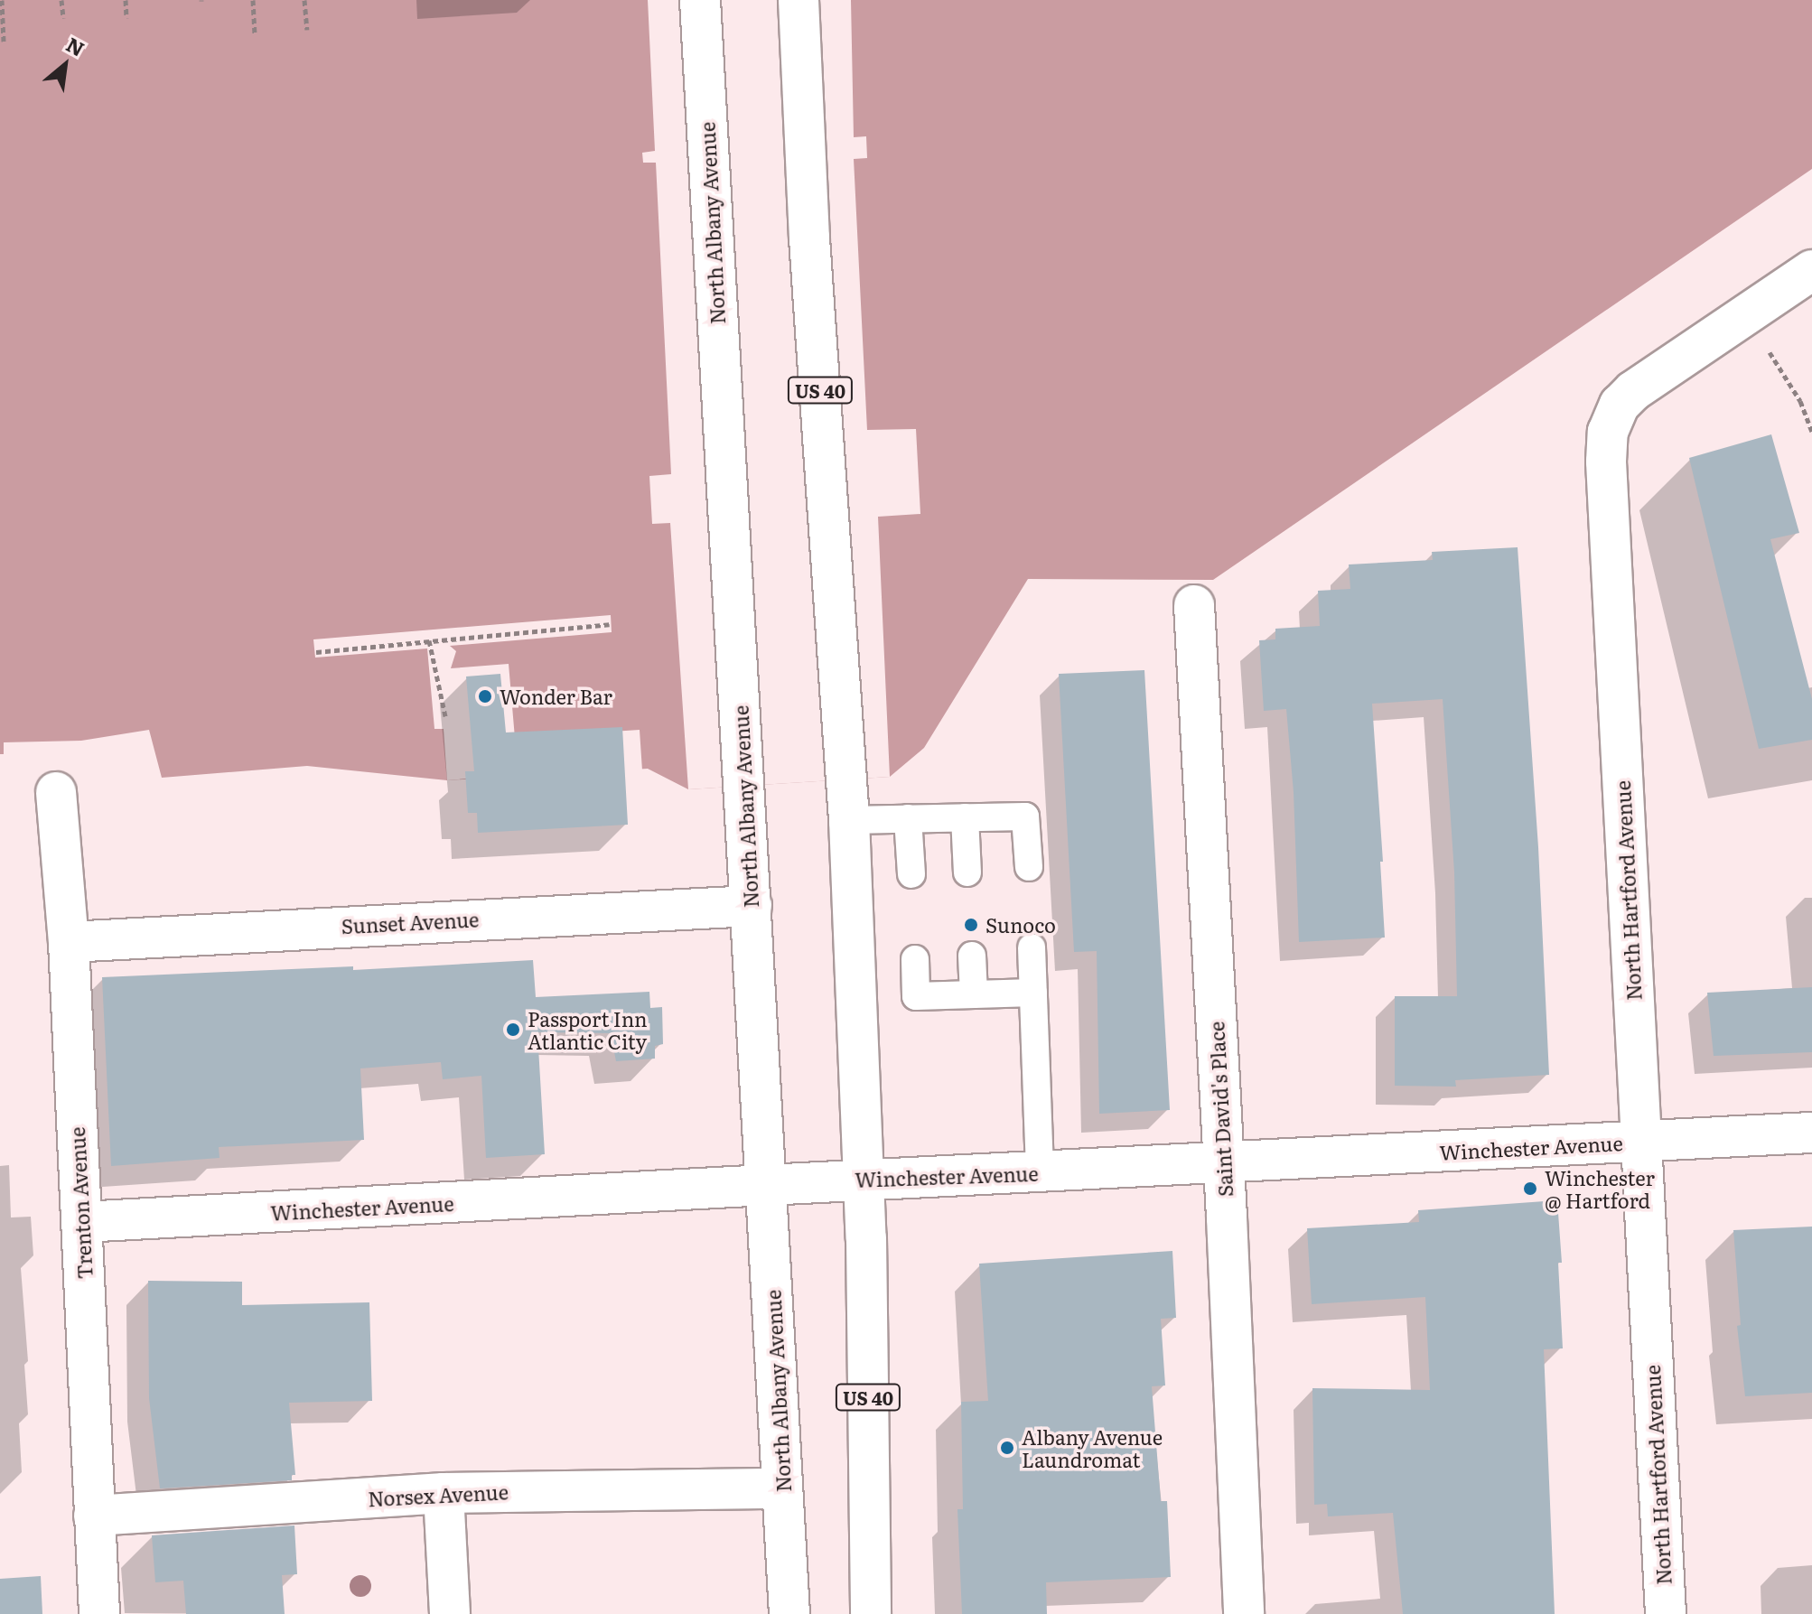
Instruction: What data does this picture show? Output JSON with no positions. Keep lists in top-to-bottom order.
{
  "streets": {
    "main road": [
      "North Albany Avenue",
      "US 40",
      "North Hartford Avenue",
      "Sunset Avenue",
      "Saint David's Place",
      "Winchester Avenue",
      "Trenton Avenue",
      "Norsex Avenue"
    ]
  },
  "crossings": [
    ["North Albany Avenue", "Sunset Avenue"],
    ["North Albany Avenue", "Winchester Avenue"],
    ["North Albany Avenue", "Norsex Avenue"],
    ["US 40", "Winchester Avenue"],
    ["North Hartford Avenue", "Winchester Avenue"],
    ["Sunset Avenue", "Trenton Avenue"],
    ["Saint David's Place", "Winchester Avenue"],
    ["Winchester Avenue", "Trenton Avenue"],
    ["Trenton Avenue", "Norsex Avenue"]
  ],
  "places": [
    "Wonder Bar",
    "Sunoco",
    "Passport Inn Atlantic City",
    "Winchester @ Hartford",
    "Albany Avenue Laundromat"
  ],
  "north": "top right"
}
